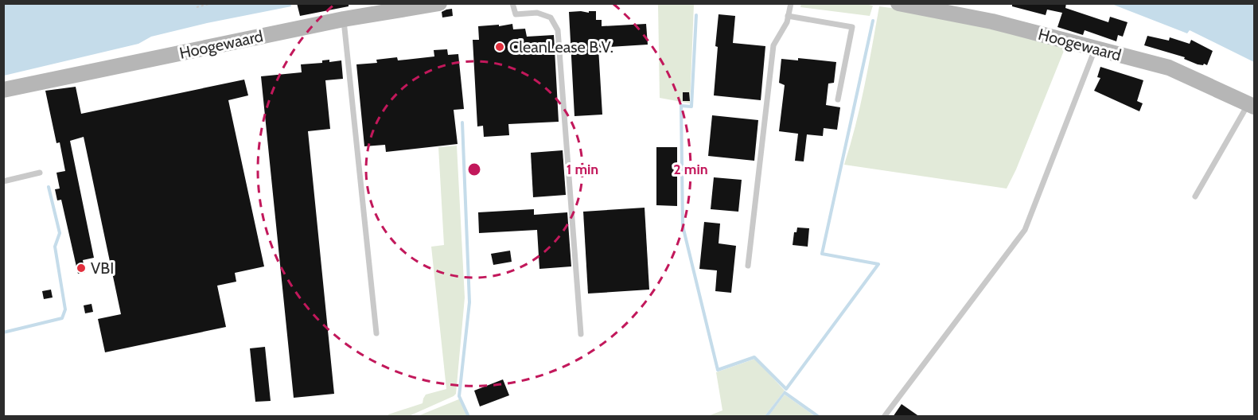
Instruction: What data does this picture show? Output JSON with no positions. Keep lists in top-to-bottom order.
{
  "streets": {
    "street": ["Hoogewaard"]
  },
  "places": ["CleanLease B.V.", "VBI"],
  "rings": ["1 min", "2 min"]
}
